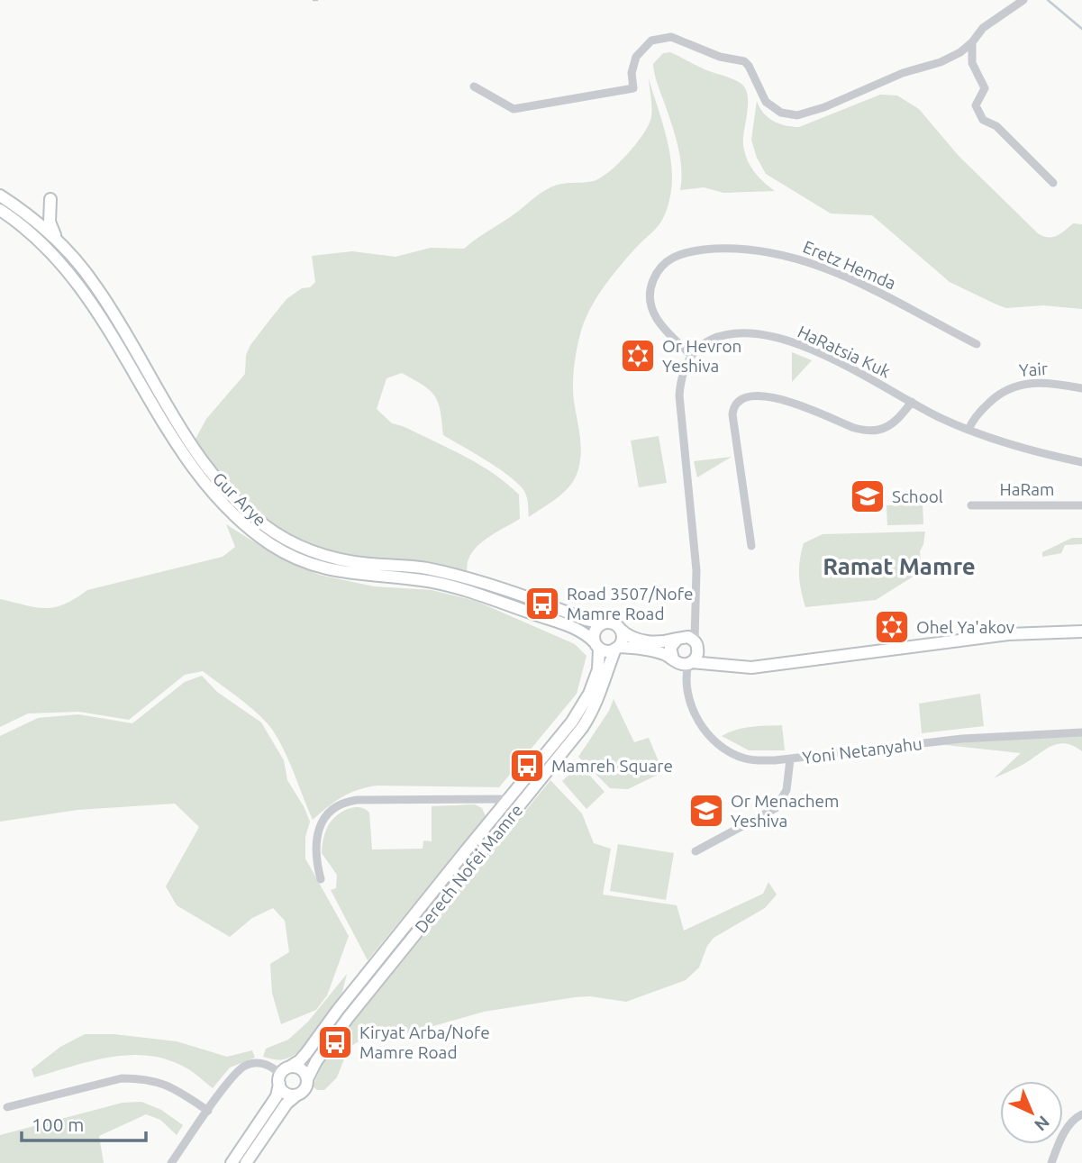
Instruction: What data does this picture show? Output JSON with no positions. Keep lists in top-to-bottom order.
{
  "streets": {
    "main road": ["Gur Arye", "Derech Nofei Mamre"],
    "street": [
      "Eretz Hemda",
      "HaRatsia Kuk",
      "Yair",
      "HaRam",
      "Yoni Netanyahu"
    ]
  },
  "crossings": [
    ["Eretz Hemda", "HaRatsia Kuk"],
    ["HaRatsia Kuk", "Yair"],
    ["Gur Arye", "Derech Nofei Mamre"]
  ],
  "districts": ["Ramat Mamre"],
  "places": {
    "synagogue": ["Or Hevron Yeshiva", "Ohel Ya'akov"],
    "school or university": ["School", "Or Menachem Yeshiva"],
    "bus stop": ["Road 3507/Nofe Mamre Road", "Mamreh Square", "Kiryat Arba/Nofe Mamre Road"]
  },
  "scale_bar": "100 m",
  "north": "bottom right"
}
